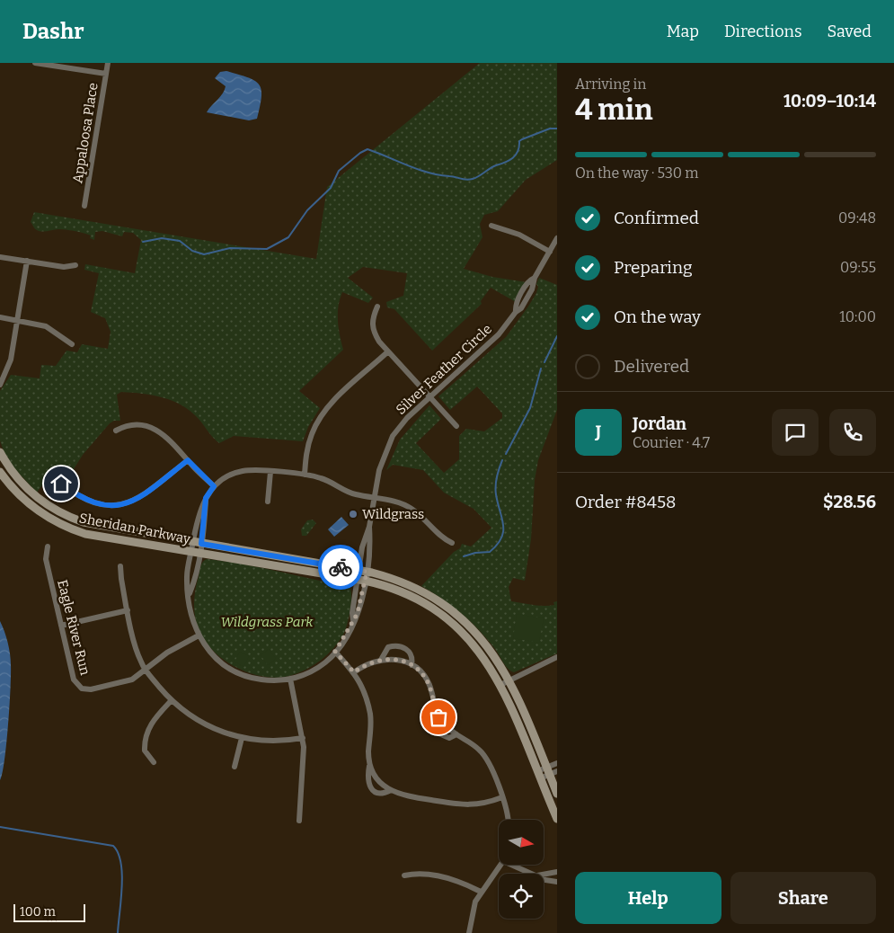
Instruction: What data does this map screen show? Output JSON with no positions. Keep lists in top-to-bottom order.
{
  "streets": {
    "main road": ["Sheridan Parkway"],
    "street": ["Appaloosa Place", "Silver Feather Circle", "Eagle River Run"]
  },
  "crossings": [
    ["Silver Feather Circle", "Sheridan Parkway"]
  ],
  "parks": ["Wildgrass Park"],
  "places": ["Wildgrass"],
  "scale_bar": "100 m",
  "north": "right",
  "page": {
    "header": "Dashr",
    "nav": ["Map", "Directions", "Saved"],
    "heading": ["4 min", "Arriving in", "10:09–10:14"],
    "panel": [
      "Jordan",
      "Courier · 4.7",
      "Order #8458",
      "$28.56"
    ],
    "bar": "On the way · 530 m",
    "list": [
      ["Confirmed", "09:48"],
      ["Preparing", "09:55"],
      ["On the way", "10:00"],
      "Delivered"
    ],
    "round": "J",
    "buttons": ["Help", "Share"],
    "scale": "100 m"
  }
}
